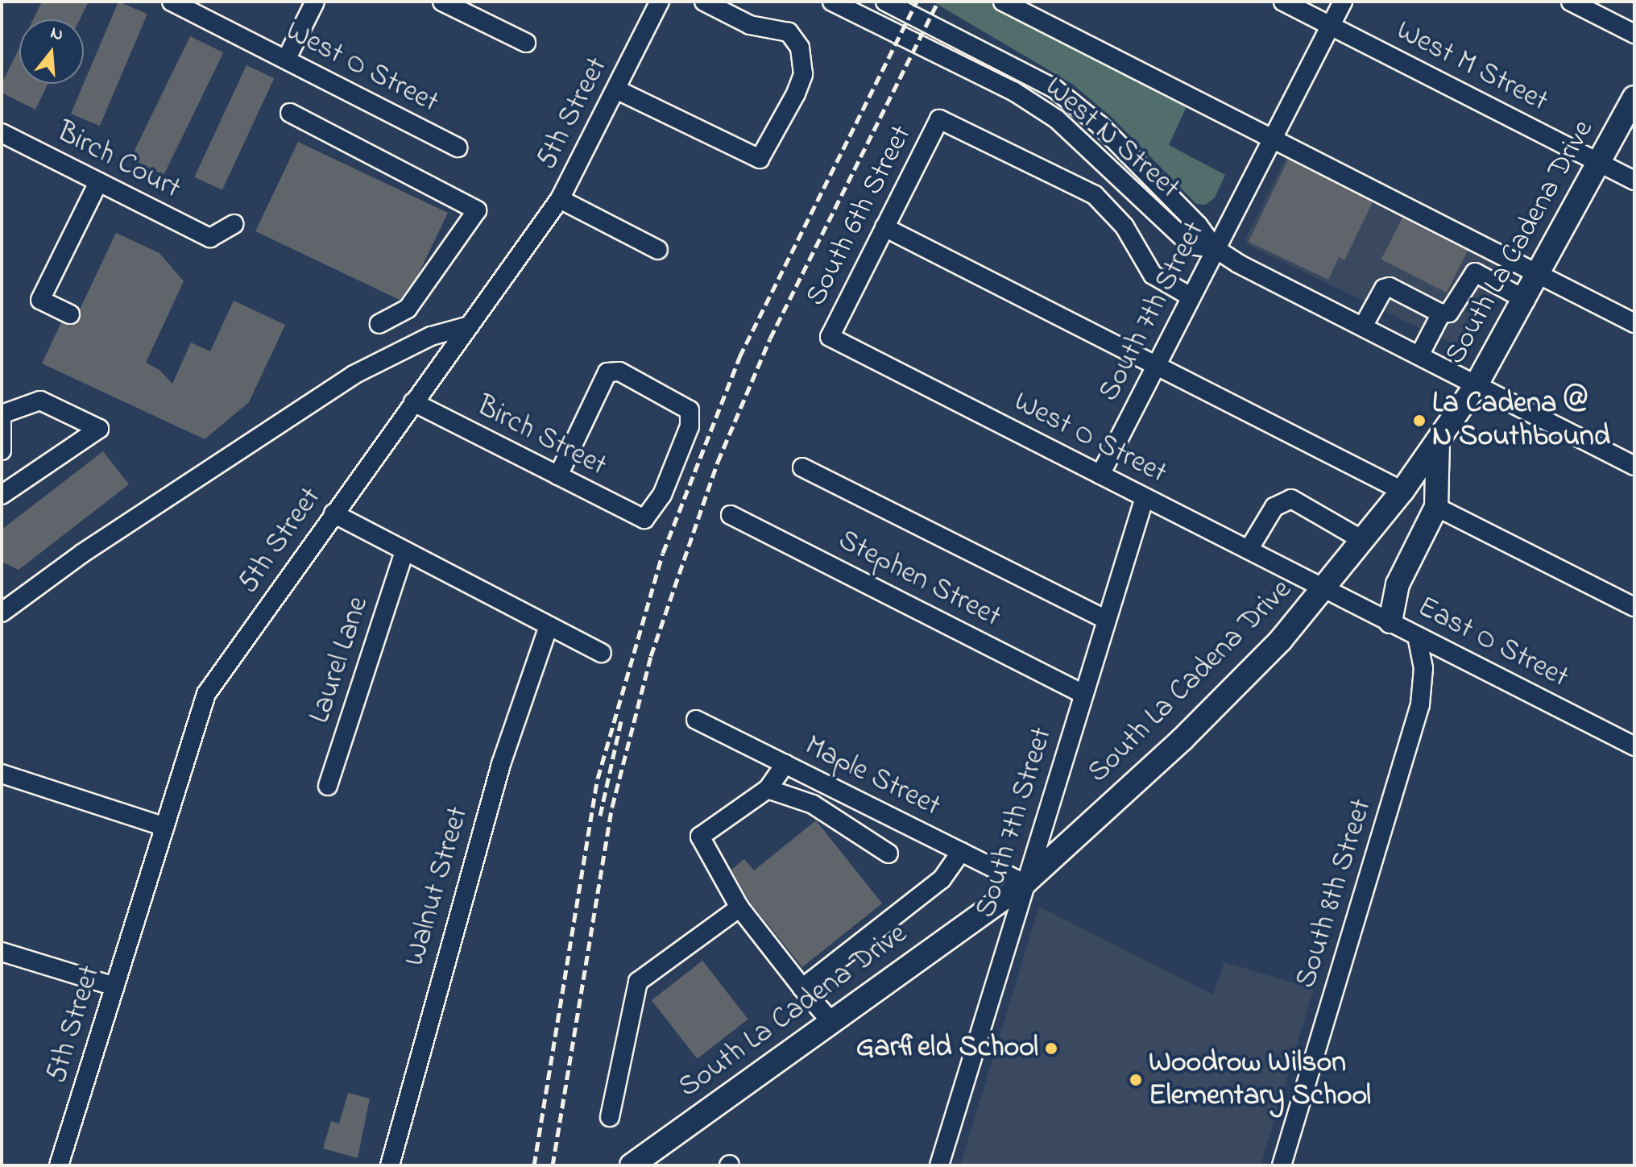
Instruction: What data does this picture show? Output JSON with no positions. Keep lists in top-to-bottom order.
{
  "streets": {
    "main road": ["South La Cadena Drive"],
    "street": [
      "West M Street",
      "West O Street",
      "5th Street",
      "West N Street",
      "Birch Court",
      "South 6th Street",
      "South 7th Street",
      "Birch Street",
      "Stephen Street",
      "East O Street",
      "Laurel Lane",
      "Maple Street",
      "Walnut Street",
      "South 8th Street"
    ]
  },
  "crossings": [
    ["West M Street", "South La Cadena Drive"],
    ["West M Street", "South 7th Street"],
    ["West O Street", "South 6th Street"],
    ["West O Street", "South La Cadena Drive"],
    ["West O Street", "South 7th Street"],
    ["West O Street", "East O Street"],
    ["5th Street", "Birch Street"],
    ["West N Street", "South La Cadena Drive"],
    ["West N Street", "South 7th Street"],
    ["South 6th Street", "South 7th Street"],
    ["South La Cadena Drive", "South 7th Street"],
    ["South La Cadena Drive", "East O Street"],
    ["South La Cadena Drive", "Maple Street"],
    ["South 7th Street", "Stephen Street"],
    ["South 7th Street", "Maple Street"],
    ["East O Street", "South 8th Street"]
  ],
  "places": ["La Cadena @ N Southbound", "Garfield School", "Woodrow Wilson Elementary School"],
  "north": "top"
}
